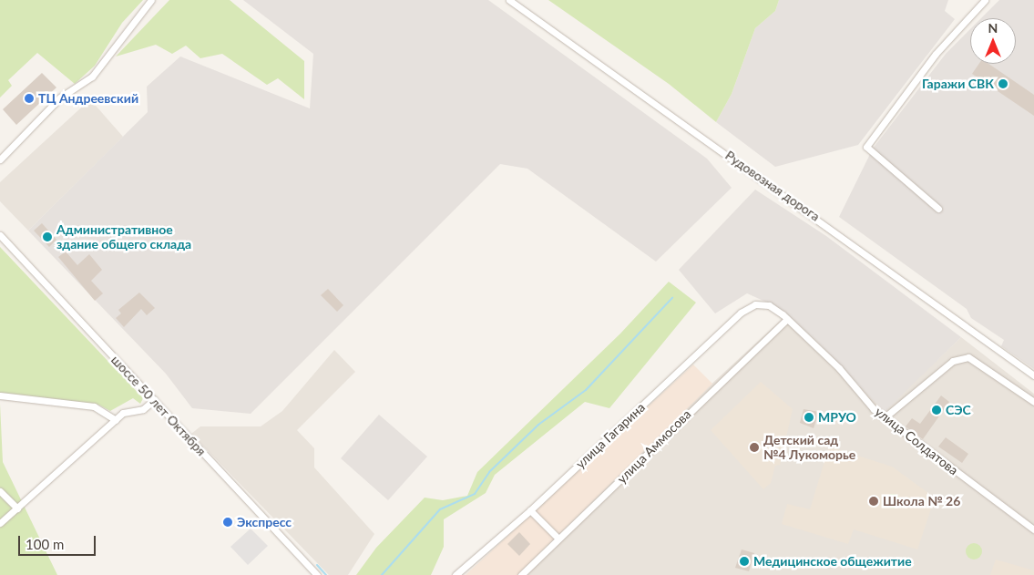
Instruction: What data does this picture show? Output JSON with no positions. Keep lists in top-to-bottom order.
{
  "streets": {
    "street": [
      "Рудовозная дорога",
      "шоссе 50 лет Октября",
      "улица Гагарина",
      "улица Солдатова",
      "улица Аммосова"
    ]
  },
  "crossings": [
    ["улица Гагарина", "улица Солдатова"],
    ["улица Солдатова", "улица Аммосова"]
  ],
  "places": [
    "Гаражи СВК",
    "ТЦ Андреевский",
    "Административное здание общего склада",
    "СЭС",
    "МРУО",
    "Детский сад №4 Лукоморье",
    "Школа № 26",
    "Экспресс",
    "Медицинское общежитие"
  ],
  "scale_bar": "100 m",
  "north": "top"
}
